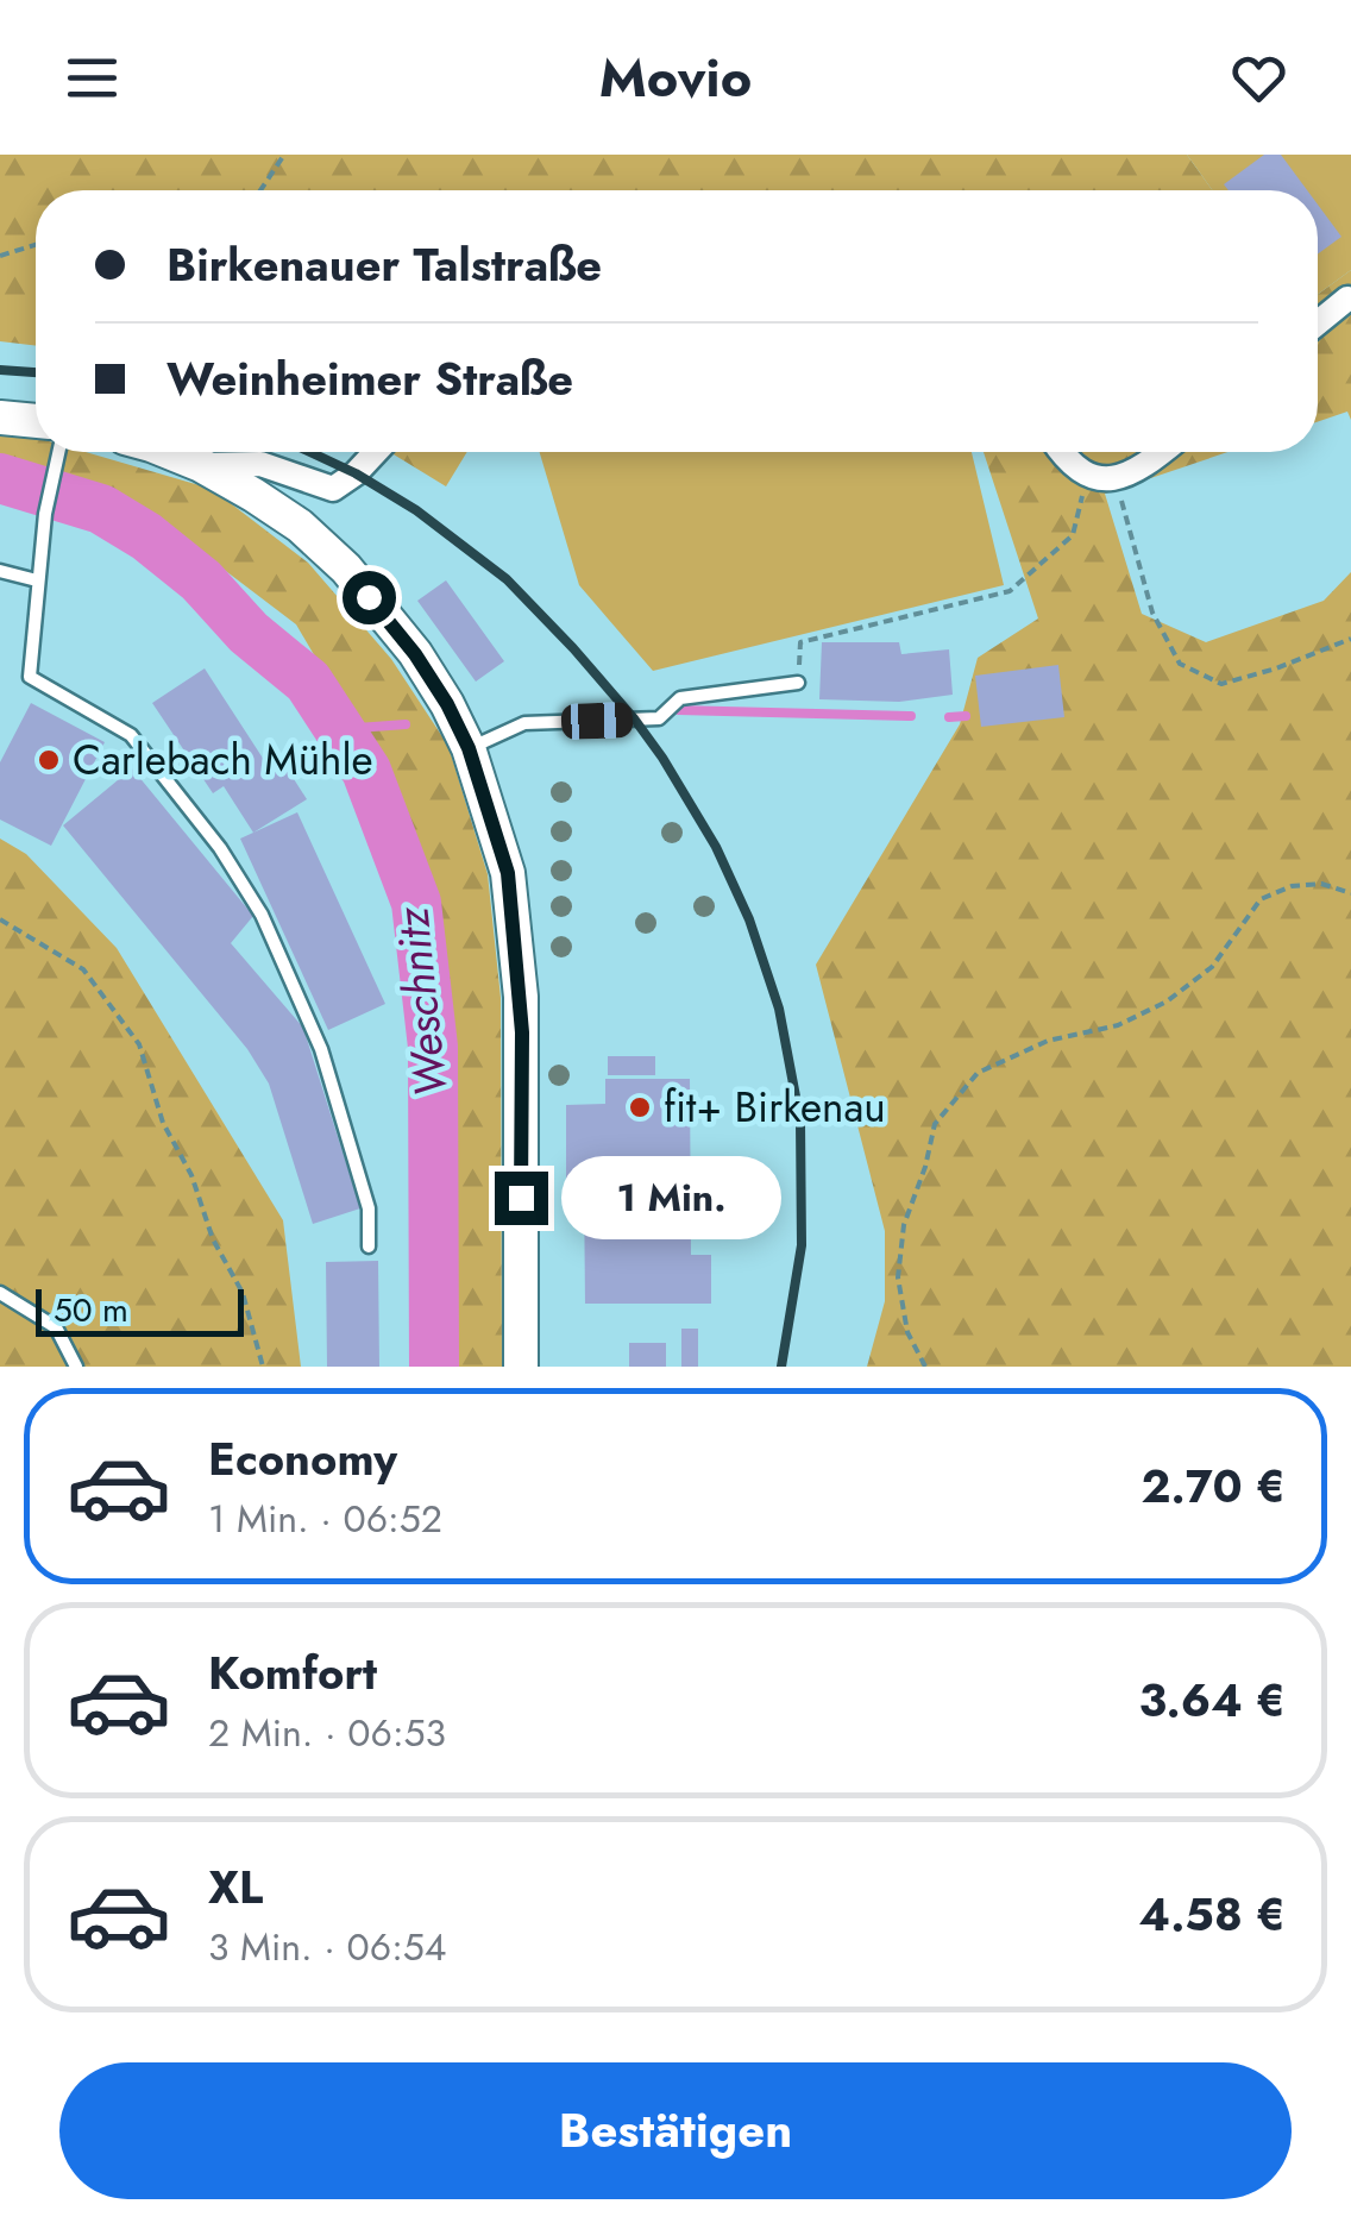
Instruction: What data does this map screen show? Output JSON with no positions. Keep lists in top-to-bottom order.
{
  "water": ["Weschnitz"],
  "places": ["Carlebach Mühle", "fit+ Birkenau"],
  "scale_bar": "50 m",
  "page": {
    "header": "Movio",
    "banner": ["Birkenauer Talstraße", "Weinheimer Straße"],
    "bubble": "1 Min.",
    "scale": "50 m",
    "list": [
      {
        "name": "Economy",
        "note": "1 Min. · 06:52",
        "value": "2.70 €"
      },
      {
        "name": "Komfort",
        "note": "2 Min. · 06:53",
        "value": "3.64 €"
      },
      {
        "name": "XL",
        "note": "3 Min. · 06:54",
        "value": "4.58 €"
      }
    ],
    "buttons": "Bestätigen"
  }
}
